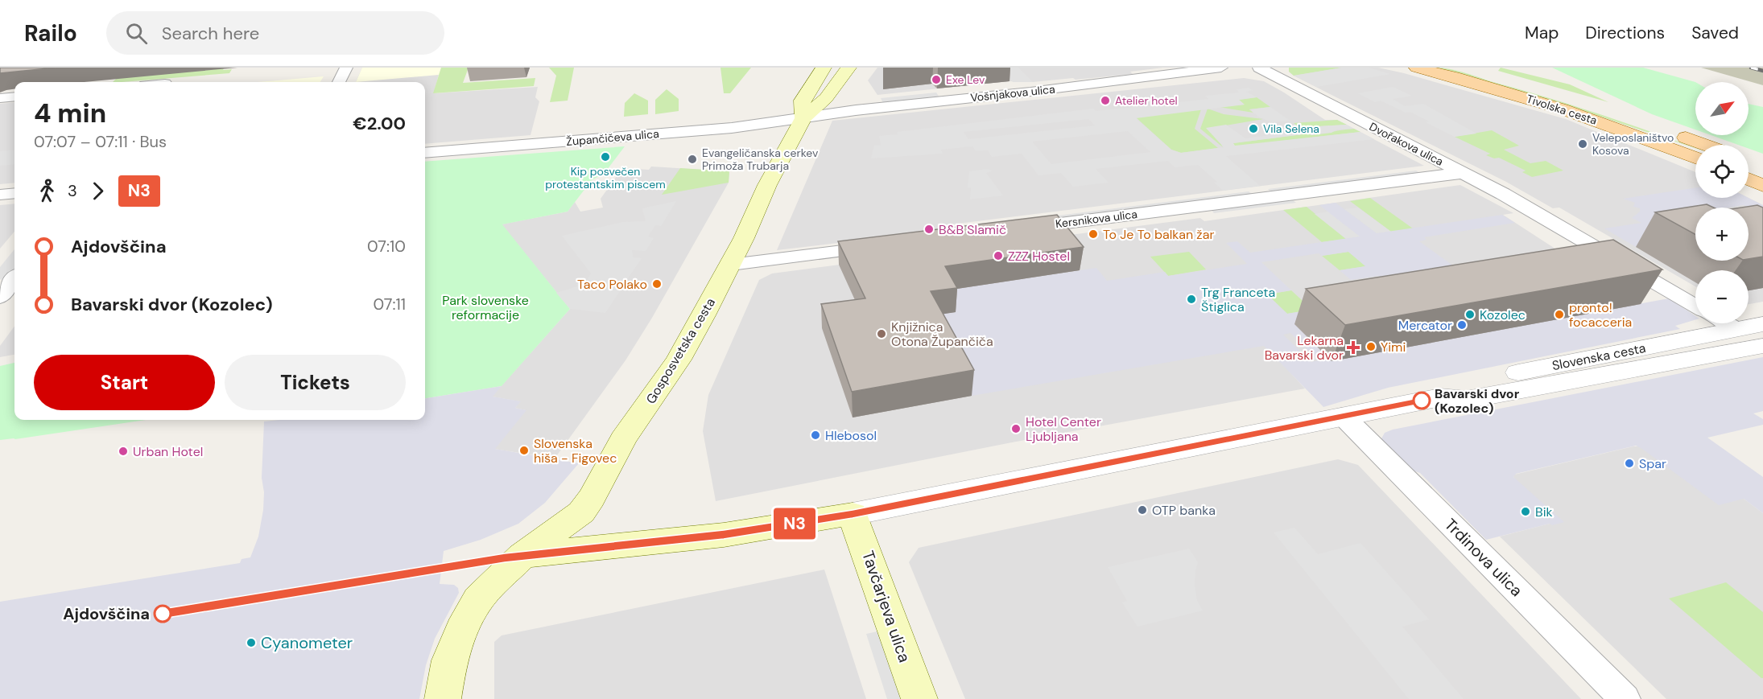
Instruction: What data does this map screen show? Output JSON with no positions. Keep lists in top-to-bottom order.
{
  "streets": {
    "main road": [
      "Tivolska cesta",
      "Gosposvetska cesta",
      "Slovenska cesta",
      "Tavčarjeva ulica"
    ],
    "street": [
      "Vošnjakova ulica",
      "Župančičeva ulica",
      "Dvořakova ulica",
      "Kersnikova ulica",
      "Trdinova ulica"
    ]
  },
  "crossings": [
    ["Vošnjakova ulica", "Župančičeva ulica"],
    ["Vošnjakova ulica", "Gosposvetska cesta"],
    ["Župančičeva ulica", "Gosposvetska cesta"],
    ["Dvořakova ulica", "Kersnikova ulica"],
    ["Gosposvetska cesta", "Slovenska cesta"],
    ["Slovenska cesta", "Trdinova ulica"],
    ["Slovenska cesta", "Tavčarjeva ulica"]
  ],
  "parks": ["Park slovenske reformacije"],
  "places": {
    "other": [
      "Exe Lev",
      "Atelier hotel",
      "Vila Selena",
      "Veleposlaništvo Kosova",
      "Kip posvečen protestantskim piscem",
      "Evangeličanska cerkev Primoža Trubarja",
      "B&B Slamič",
      "To Je To balkan žar",
      "ZZZ Hostel",
      "Taco Polako",
      "Trg Franceta Štiglica",
      "Kozolec",
      "pronto! focacceria",
      "Mercator",
      "Knjižnica Otona Župančiča",
      "Yimi",
      "Bavarski dvor (Kozolec)",
      "Hotel Center Ljubljana",
      "Hlebosol",
      "Slovenska hiša - Figovec",
      "Urban Hotel",
      "Spar",
      "OTP banka",
      "Bik",
      "Ajdovščina",
      "Cyanometer"
    ],
    "health": ["Lekarna Bavarski dvor"]
  },
  "lines": ["bus line N3"],
  "north": "top right",
  "page": {
    "header": "Railo",
    "search": "Search here",
    "nav": ["Map", "Directions", "Saved"],
    "on_map": "N3",
    "map_buttons": ["+", "−"],
    "heading": ["4 min", "07:07 – 07:11 · Bus", "€2.00"],
    "legs": ["3", "N3"],
    "list": [
      {
        "name": "Ajdovščina",
        "value": "07:10"
      },
      {
        "name": "Bavarski dvor (Kozolec)",
        "value": "07:11"
      }
    ],
    "buttons": ["Start", "Tickets"]
  }
}
